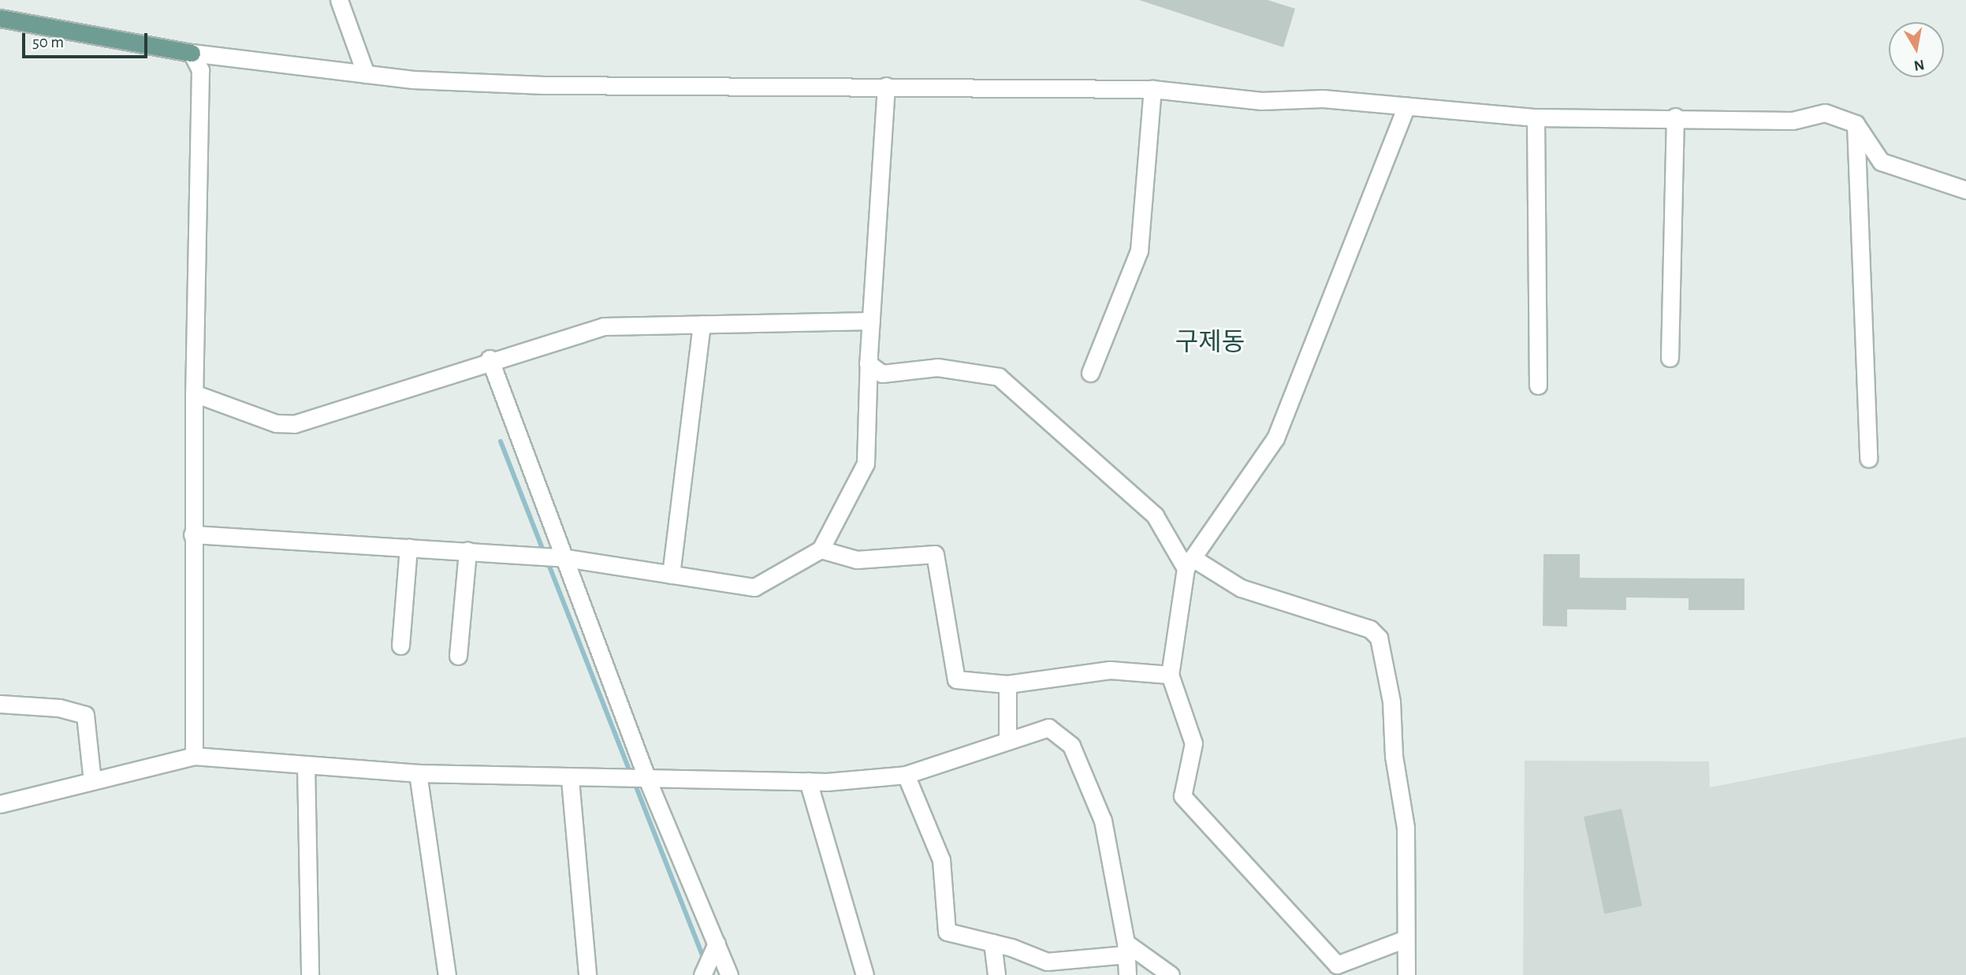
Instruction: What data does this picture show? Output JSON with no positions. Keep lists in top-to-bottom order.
{
  "districts": ["구제동"],
  "scale_bar": "50 m",
  "north": "bottom"
}
